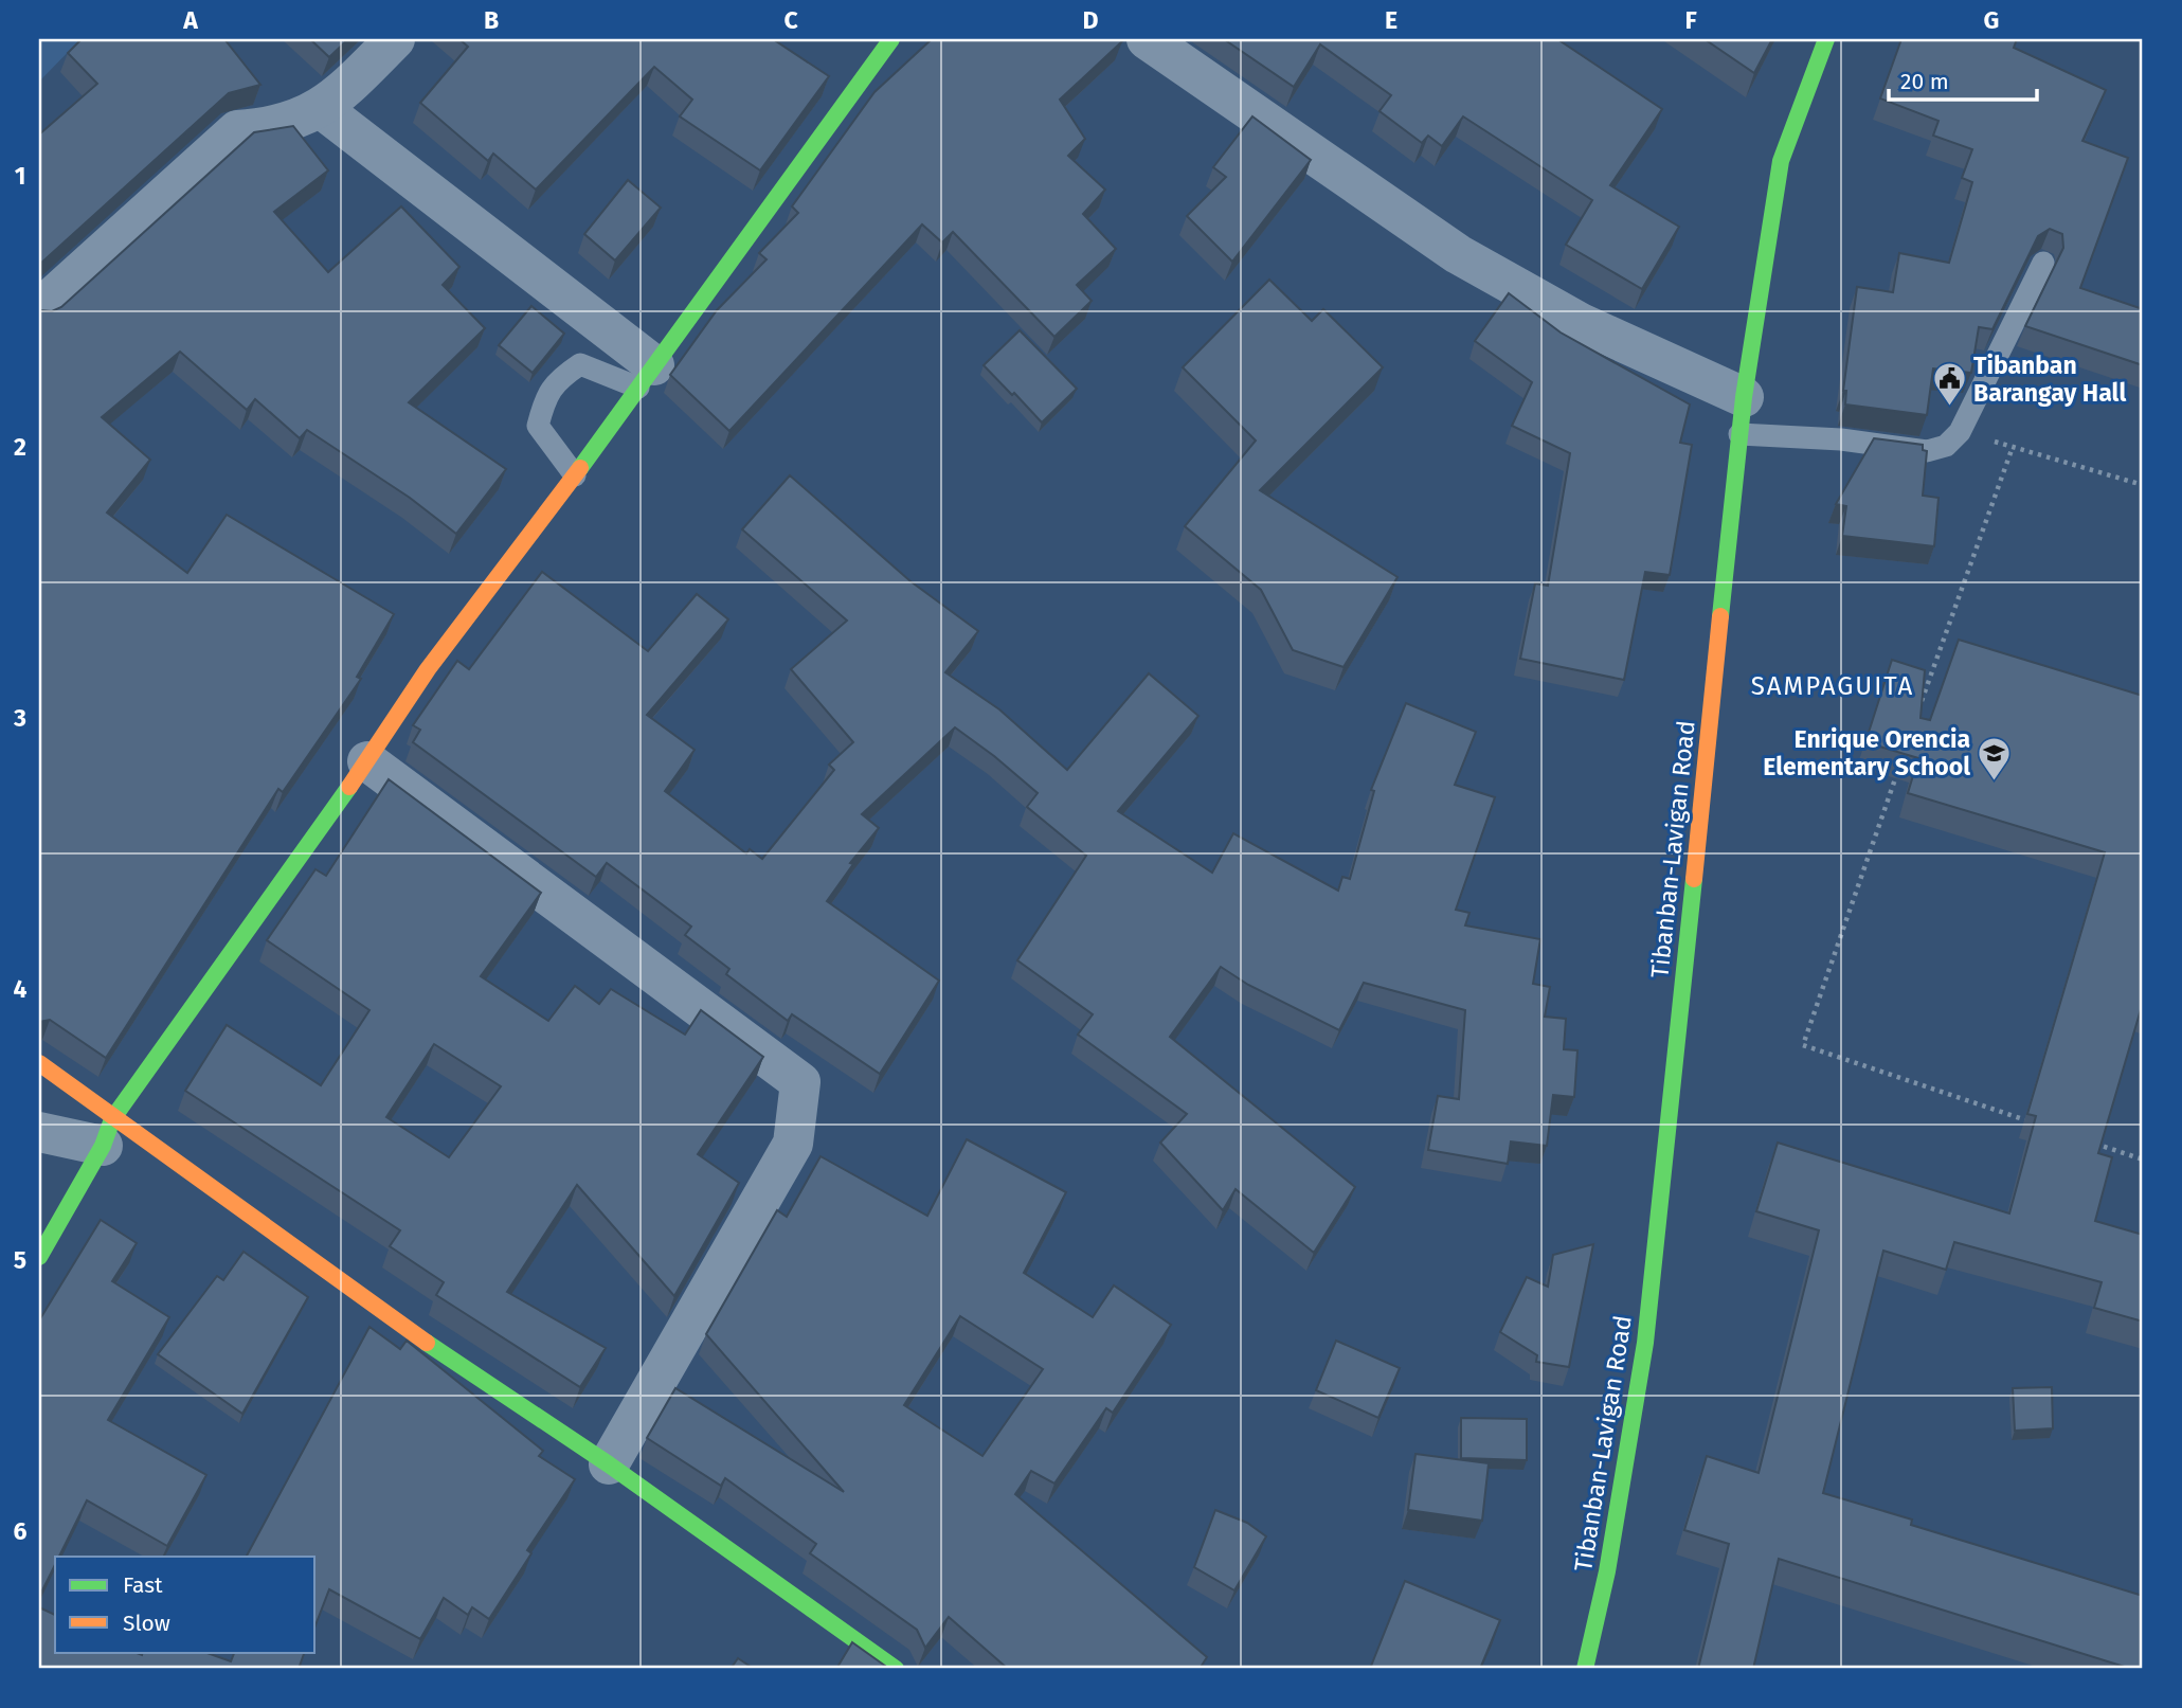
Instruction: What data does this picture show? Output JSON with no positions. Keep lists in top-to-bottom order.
{
  "streets": {
    "street": ["Tibanban-Lavigan Road"]
  },
  "districts": ["SAMPAGUITA"],
  "places": {
    "public building": ["Tibanban Barangay Hall"],
    "school or university": ["Enrique Orencia Elementary School"]
  },
  "legend": ["Fast", "Slow"],
  "scale_bar": "20 m",
  "grid": {
    "columns": [
      "A",
      "B",
      "C",
      "D",
      "E",
      "F",
      "G"
    ],
    "rows": [
      "1",
      "2",
      "3",
      "4",
      "5",
      "6"
    ]
  }
}
